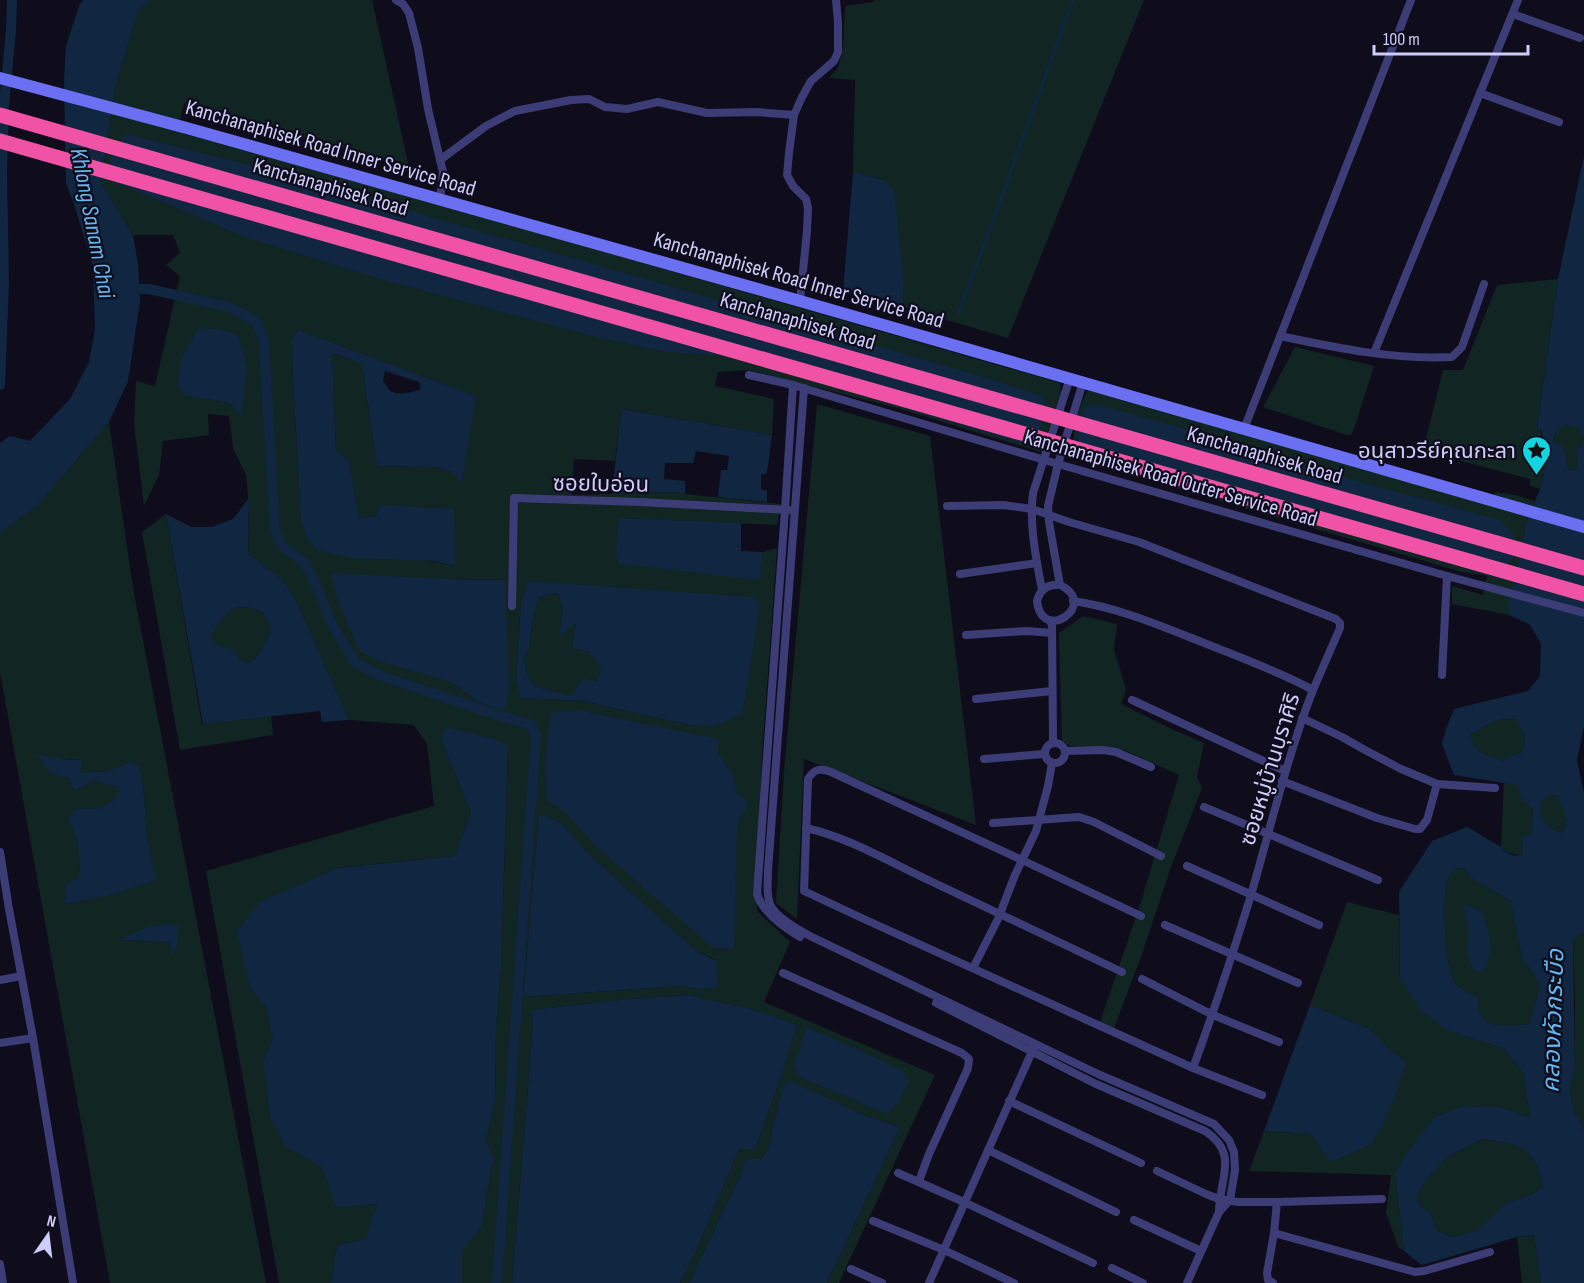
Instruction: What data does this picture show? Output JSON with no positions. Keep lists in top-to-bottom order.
{
  "streets": {
    "highway": ["Kanchanaphisek Road"],
    "main road": ["Kanchanaphisek Road Inner Service Road"],
    "street": ["Kanchanaphisek Road Outer Service Road", "ซอยใบอ่อน", "ซอยหมู่บ้านบุราศิริ"]
  },
  "water": ["Khlong Sanam Chai", "คลองหัวกระบือ"],
  "places": {
    "place": ["อนุสาวรีย์คุณกะลา"]
  },
  "scale_bar": "100 m",
  "north": "top"
}
